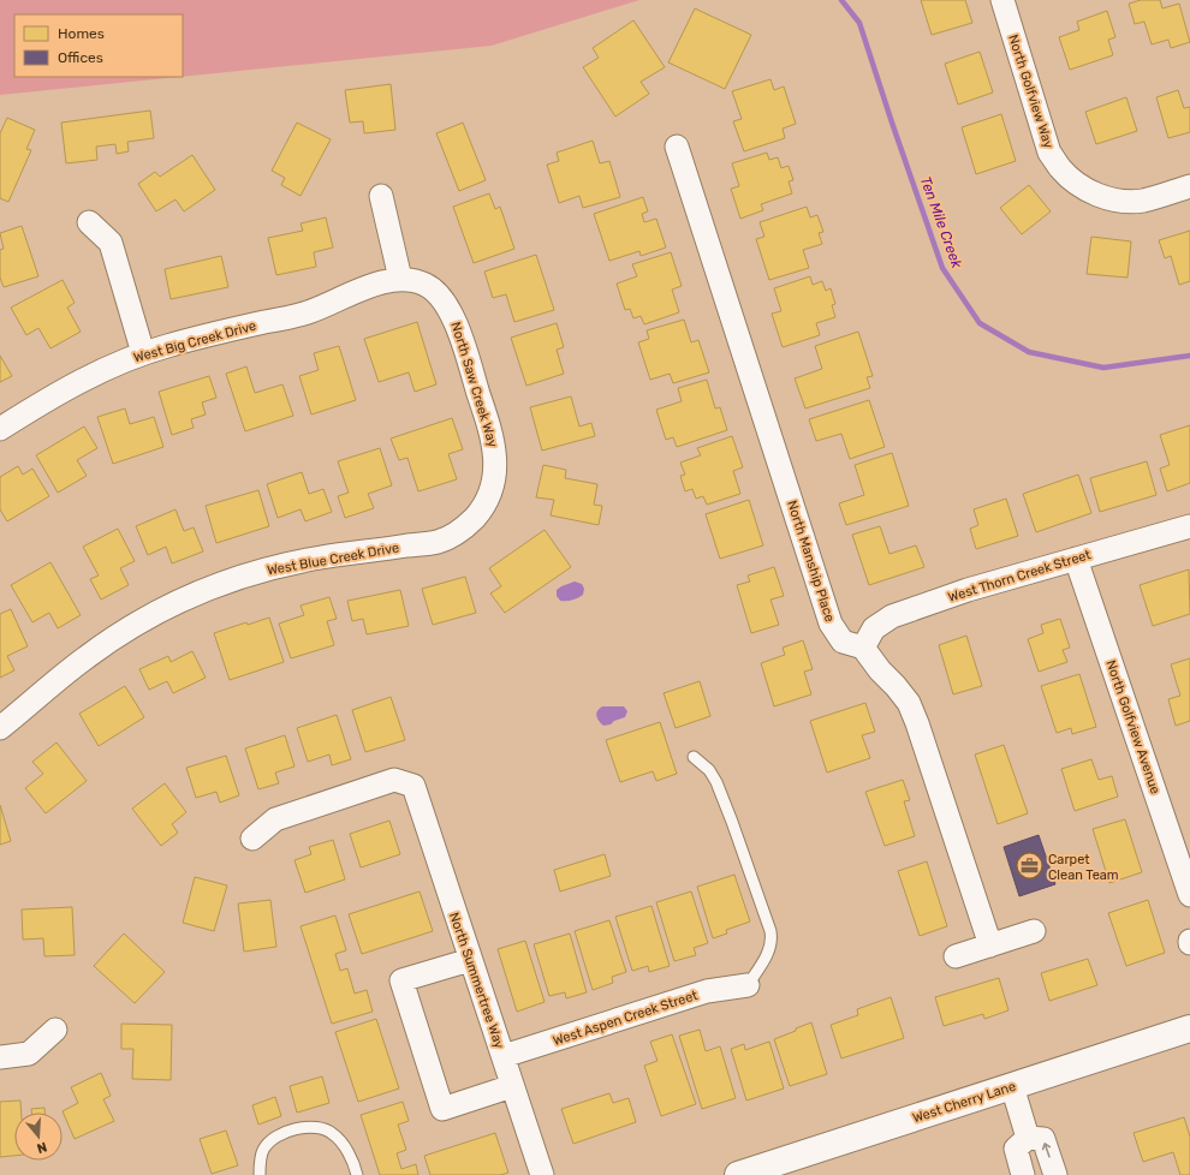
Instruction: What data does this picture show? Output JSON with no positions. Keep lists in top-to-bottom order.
{
  "streets": {
    "main road": ["West Cherry Lane"],
    "street": [
      "North Golfview Way",
      "West Big Creek Drive",
      "North Saw Creek Way",
      "West Blue Creek Drive",
      "North Manship Place",
      "West Thorn Creek Street",
      "North Golfview Avenue",
      "North Summertree Way",
      "West Aspen Creek Street"
    ]
  },
  "crossings": [
    ["West Big Creek Drive", "North Saw Creek Way"],
    ["North Saw Creek Way", "West Blue Creek Drive"],
    ["North Manship Place", "West Thorn Creek Street"],
    ["West Thorn Creek Street", "North Golfview Avenue"],
    ["North Summertree Way", "West Aspen Creek Street"]
  ],
  "water": ["Ten Mile Creek"],
  "places": {
    "office": ["Carpet Clean Team"]
  },
  "legend": ["Homes", "Offices"],
  "north": "bottom"
}
